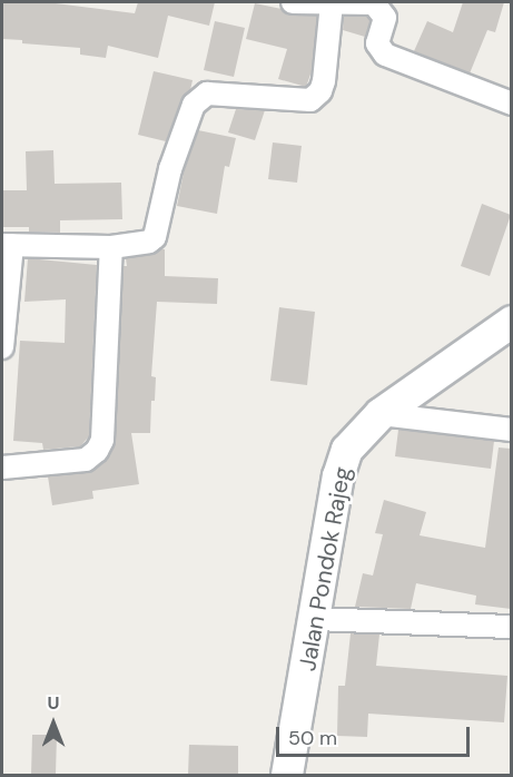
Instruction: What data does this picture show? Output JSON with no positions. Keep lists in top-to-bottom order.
{
  "streets": {
    "main road": ["Jalan Pondok Rajeg"]
  },
  "scale_bar": "50 m",
  "north": "top"
}
